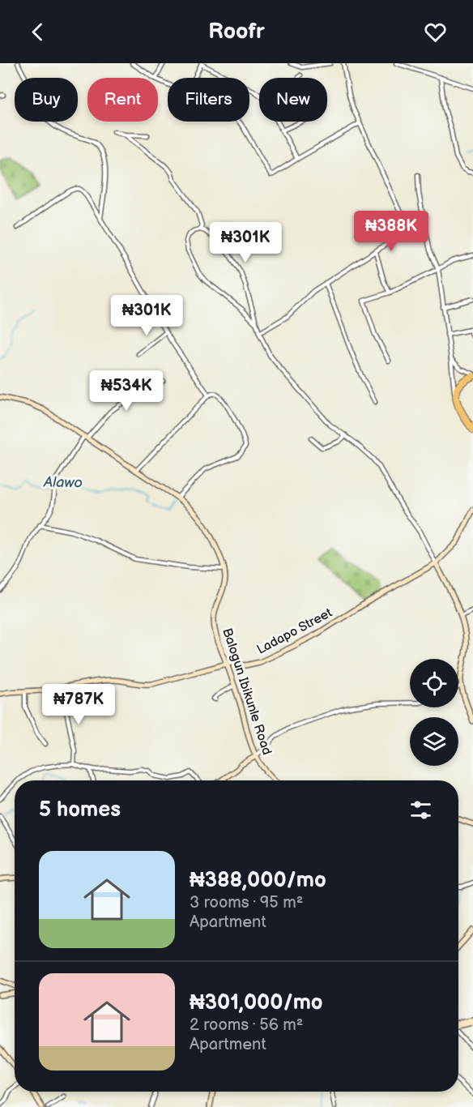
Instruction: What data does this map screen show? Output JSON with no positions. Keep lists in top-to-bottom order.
{
  "streets": {
    "main road": ["Ladapo Street", "Balogun Ibikunle Road"]
  },
  "crossings": [
    ["Ladapo Street", "Balogun Ibikunle Road"]
  ],
  "water": ["Alawo"],
  "page": {
    "header": "Roofr",
    "chip": [
      "Buy",
      "Rent",
      "Filters",
      "New"
    ],
    "price": [
      "₦388K",
      "₦301K",
      "₦301K",
      "₦534K",
      "₦787K"
    ],
    "heading": "5 homes",
    "list": [
      {
        "name": "₦388,000/mo",
        "note": "3 rooms · 95 m² · Apartment"
      },
      {
        "name": "₦301,000/mo",
        "note": "2 rooms · 56 m² · Apartment"
      }
    ]
  }
}
